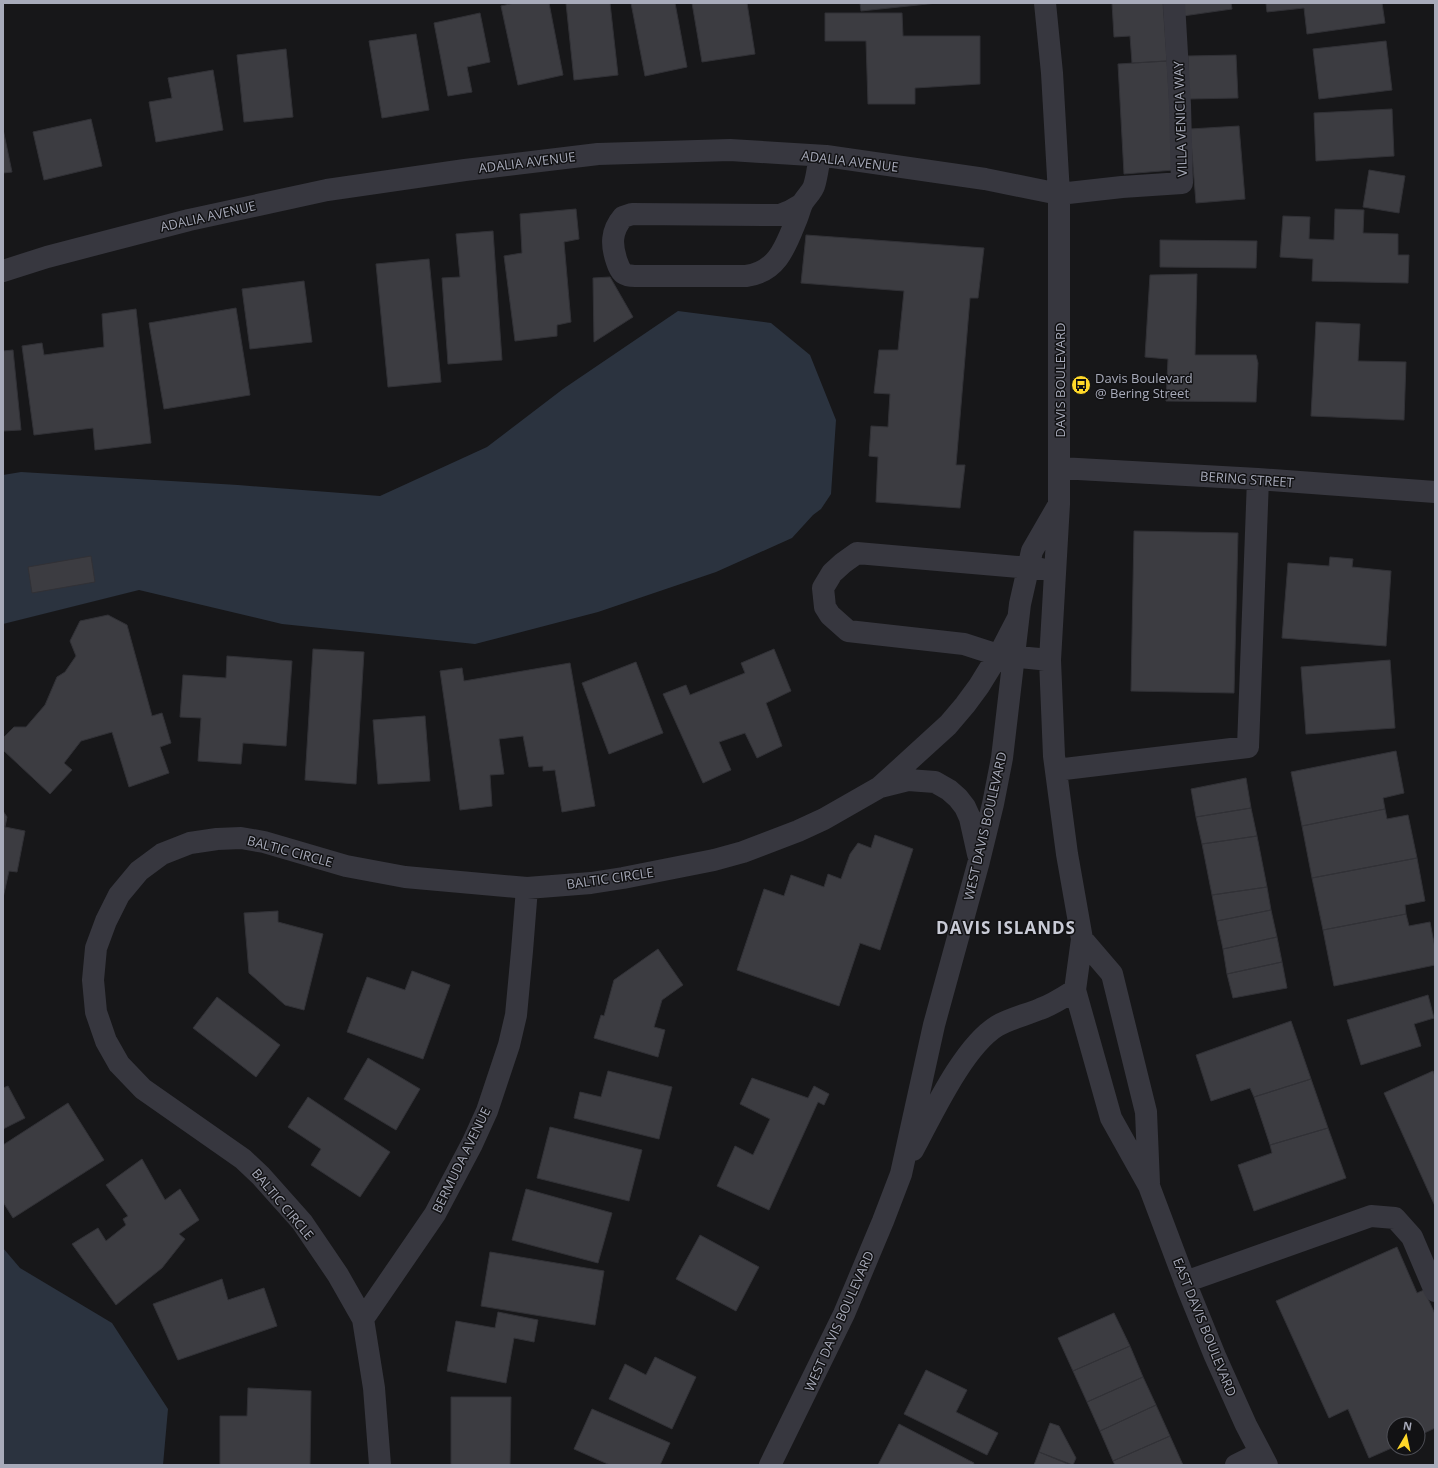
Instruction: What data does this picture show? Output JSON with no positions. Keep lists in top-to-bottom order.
{
  "streets": {
    "street": [
      "VILLA VENICIA WAY",
      "ADALIA AVENUE",
      "DAVIS BOULEVARD",
      "BERING STREET",
      "WEST DAVIS BOULEVARD",
      "BALTIC CIRCLE",
      "BERMUDA AVENUE",
      "EAST DAVIS BOULEVARD"
    ]
  },
  "crossings": [
    ["VILLA VENICIA WAY", "ADALIA AVENUE"],
    ["VILLA VENICIA WAY", "DAVIS BOULEVARD"],
    ["ADALIA AVENUE", "DAVIS BOULEVARD"],
    ["DAVIS BOULEVARD", "BERING STREET"],
    ["DAVIS BOULEVARD", "EAST DAVIS BOULEVARD"],
    ["WEST DAVIS BOULEVARD", "EAST DAVIS BOULEVARD"],
    ["BALTIC CIRCLE", "BERMUDA AVENUE"]
  ],
  "districts": ["DAVIS ISLANDS"],
  "places": {
    "bus stop": ["Davis Boulevard @ Bering Street"]
  },
  "north": "top"
}
